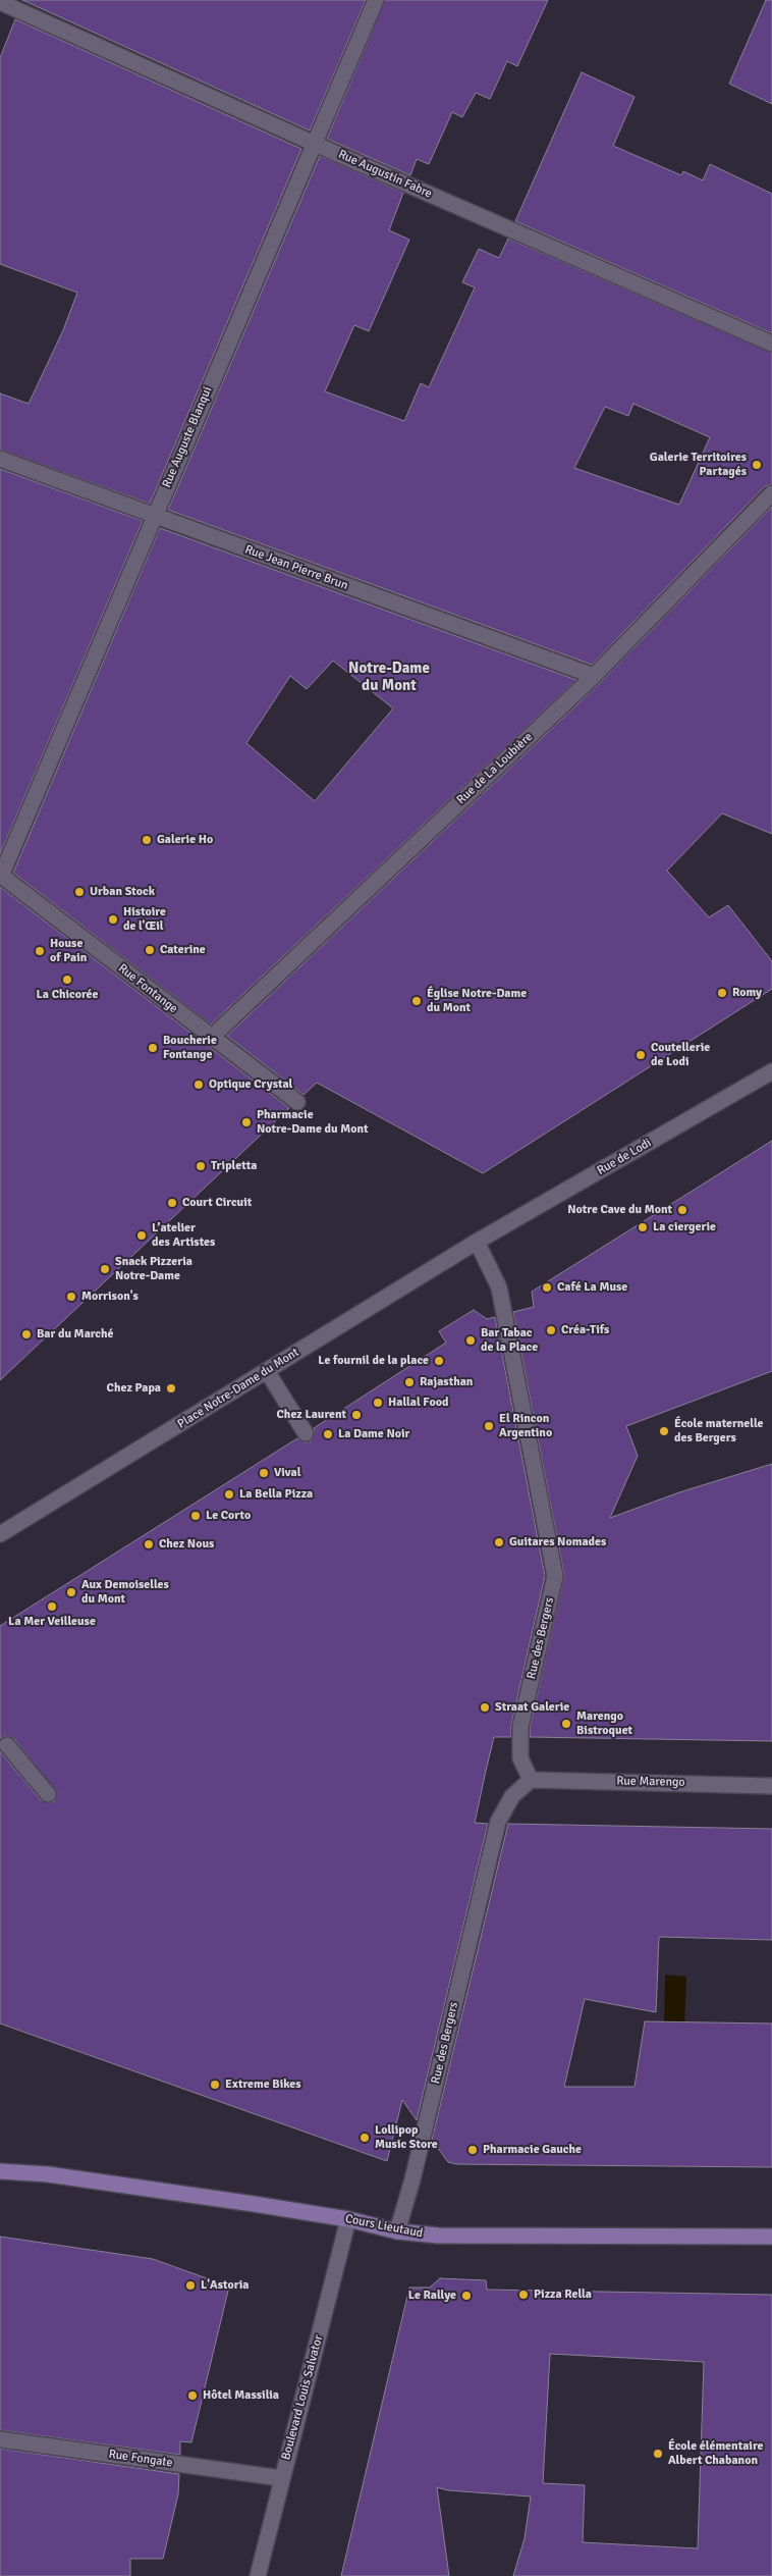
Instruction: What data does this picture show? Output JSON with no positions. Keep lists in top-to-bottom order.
{
  "streets": {
    "main road": ["Cours Lieutaud"],
    "street": [
      "Rue Augustin Fabre",
      "Rue Auguste Blanqui",
      "Rue Jean Pierre Brun",
      "Rue de La Loubière",
      "Rue Fontange",
      "Rue de Lodi",
      "Place Notre-Dame du Mont",
      "Rue des Bergers",
      "Rue Marengo",
      "Boulevard Louis Salvator",
      "Rue Fongate"
    ]
  },
  "crossings": [
    ["Rue Augustin Fabre", "Rue Auguste Blanqui"],
    ["Rue Auguste Blanqui", "Rue Jean Pierre Brun"],
    ["Rue Auguste Blanqui", "Rue Fontange"],
    ["Rue Jean Pierre Brun", "Rue de La Loubière"],
    ["Rue de La Loubière", "Rue Fontange"],
    ["Rue de Lodi", "Place Notre-Dame du Mont"],
    ["Rue de Lodi", "Rue des Bergers"],
    ["Place Notre-Dame du Mont", "Rue des Bergers"],
    ["Rue des Bergers", "Rue Marengo"],
    ["Rue des Bergers", "Cours Lieutaud"],
    ["Cours Lieutaud", "Boulevard Louis Salvator"],
    ["Boulevard Louis Salvator", "Rue Fongate"]
  ],
  "districts": ["Notre-Dame du Mont"],
  "places": [
    "Galerie Territoires Partagés",
    "Galerie Ho",
    "Urban Stock",
    "Histoire de l'Œil",
    "Caterine",
    "House of Pain",
    "La Chicorée",
    "Romy",
    "Église Notre-Dame du Mont",
    "Boucherie Fontange",
    "Coutellerie de Lodi",
    "Optique Crystal",
    "Pharmacie Notre-Dame du Mont",
    "Tripletta",
    "Court Circuit",
    "Notre Cave du Mont",
    "La ciergerie",
    "L’atelier des Artistes",
    "Snack Pizzeria Notre-Dame",
    "Café La Muse",
    "Morrison's",
    "Créa-Tifs",
    "Bar du Marché",
    "Bar Tabac de la Place",
    "Le fournil de la place",
    "Rajasthan",
    "Chez Papa",
    "Hallal Food",
    "Chez Laurent",
    "El Rincon Argentino",
    "École maternelle des Bergers",
    "La Dame Noir",
    "Vival",
    "La Bella Pizza",
    "Le Corto",
    "Guitares Nomades",
    "Chez Nous",
    "Aux Demoiselles du Mont",
    "La Mer Veilleuse",
    "Straat Galerie",
    "Marengo Bistroquet",
    "Extreme Bikes",
    "Lollipop Music Store",
    "Pharmacie Gauche",
    "L'Astoria",
    "Pizza Rella",
    "Le Rallye",
    "Hôtel Massilia",
    "École élémentaire Albert Chabanon"
  ]
}
